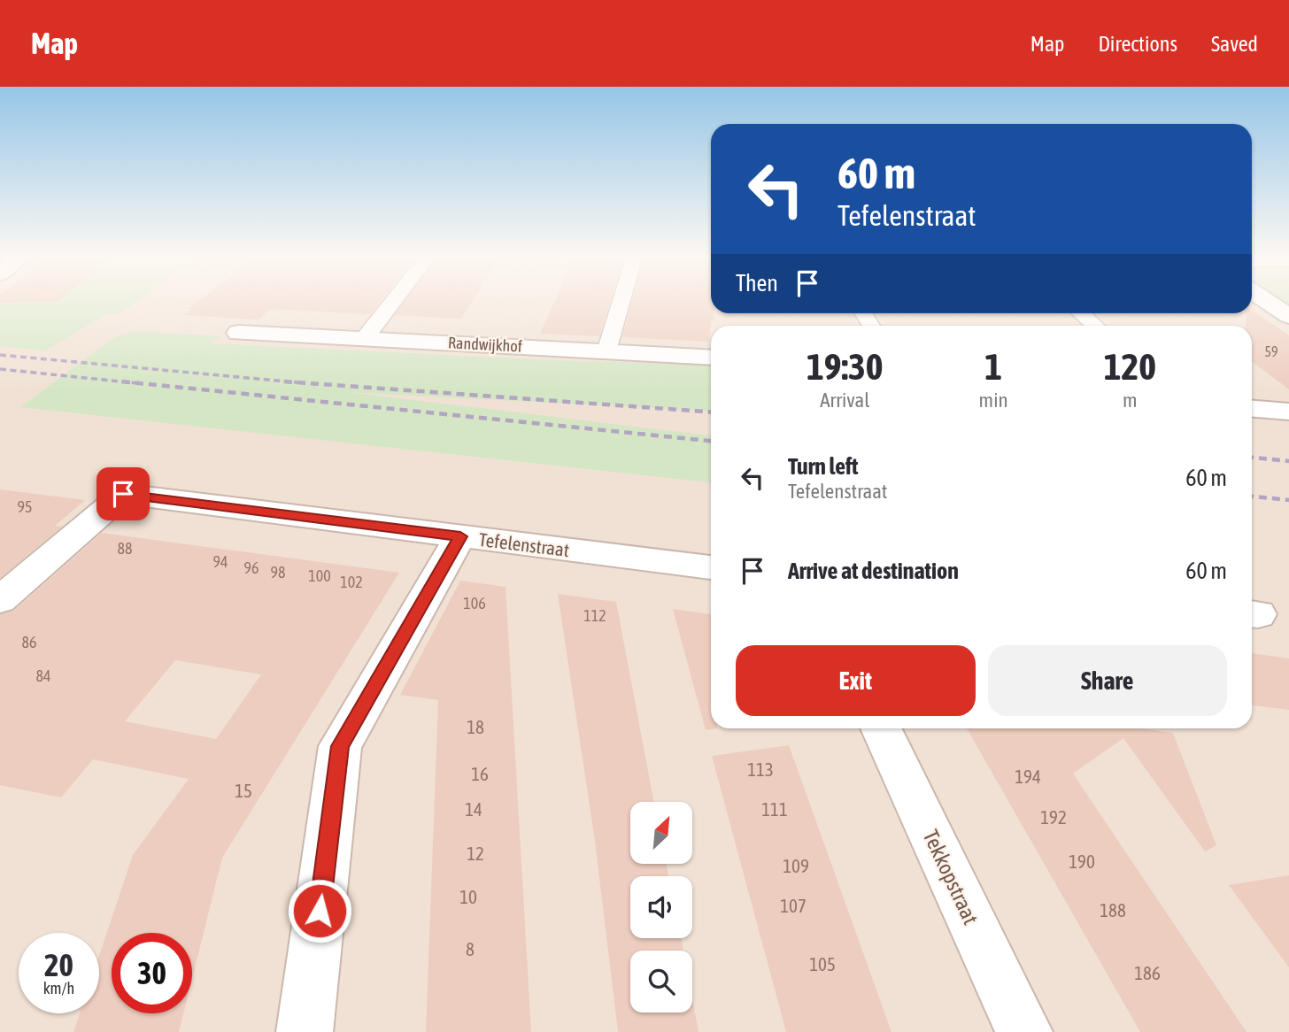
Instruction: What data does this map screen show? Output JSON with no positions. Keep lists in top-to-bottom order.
{
  "streets": {
    "street": ["Randwijkhof", "Tefelenstraat", "Tekkopstraat"]
  },
  "house_numbers": [
    "59",
    "95",
    "88",
    "94",
    "96",
    "98",
    "100",
    "102",
    "106",
    "112",
    "86",
    "84",
    "18",
    "113",
    "16",
    "194",
    "15",
    "14",
    "111",
    "192",
    "12",
    "190",
    "109",
    "10",
    "107",
    "188",
    "8",
    "105",
    "186"
  ],
  "north": "top right",
  "page": {
    "header": "Map",
    "nav": ["Map", "Directions", "Saved"],
    "turn": ["60 m", "Tefelenstraat"],
    "then": "Then",
    "eta": [
      "19:30",
      "Arrival",
      "1",
      "min",
      "120",
      "m"
    ],
    "list": [
      {
        "name": "Turn left",
        "note": "Tefelenstraat",
        "value": "60 m"
      },
      {
        "name": "Arrive at destination",
        "value": "60 m"
      }
    ],
    "buttons": ["Exit", "Share"],
    "speed": "20 km/h",
    "limit": "30"
  }
}
